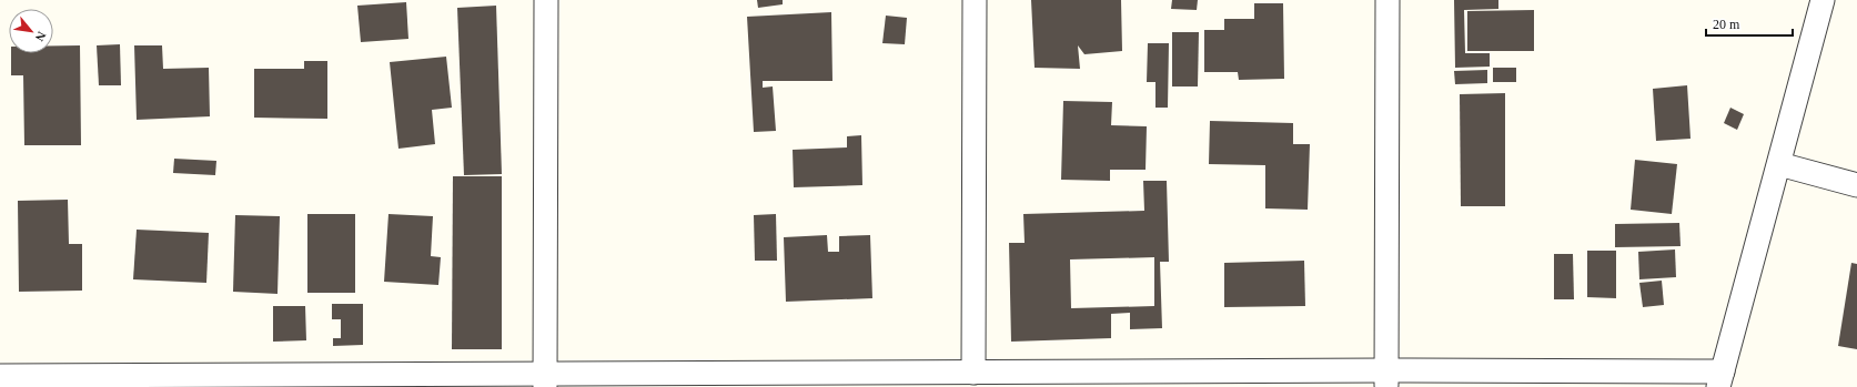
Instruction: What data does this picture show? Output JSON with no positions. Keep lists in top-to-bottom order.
{
  "scale_bar": "20 m",
  "north": "bottom right"
}
